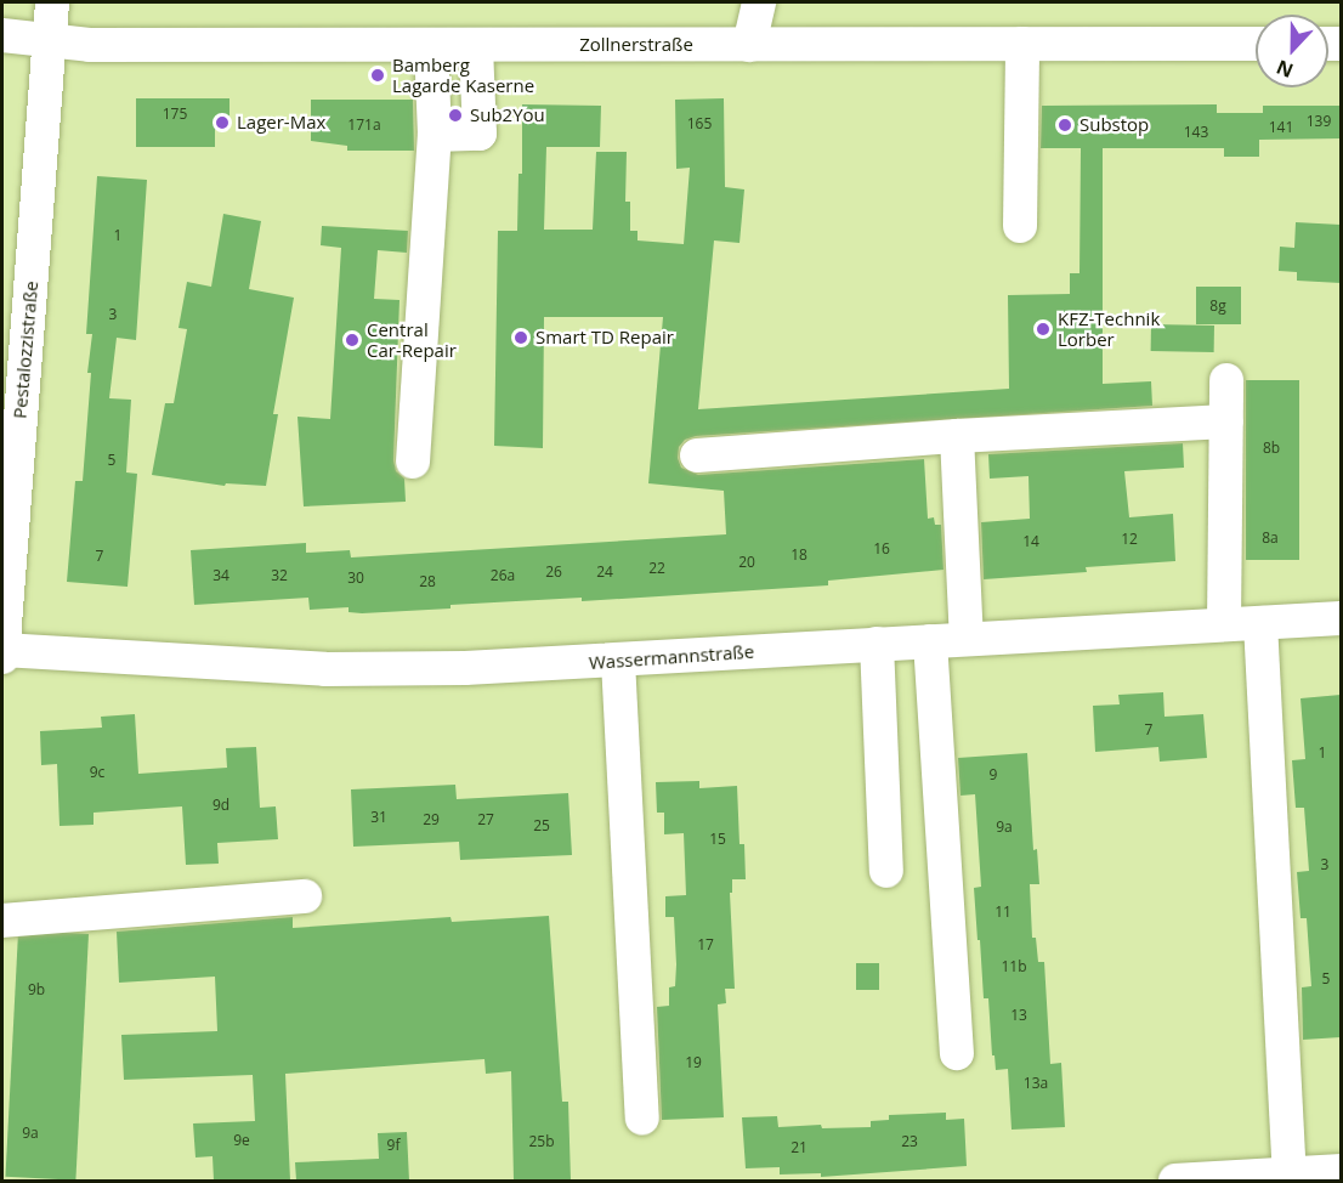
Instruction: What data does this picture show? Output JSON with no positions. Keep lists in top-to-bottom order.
{
  "streets": {
    "street": ["Zollnerstraße", "Pestalozzistraße", "Wassermannstraße"]
  },
  "crossings": [
    ["Zollnerstraße", "Pestalozzistraße"],
    ["Pestalozzistraße", "Wassermannstraße"]
  ],
  "places": [
    "Bamberg Lagarde Kaserne",
    "Sub2You",
    "Lager-Max",
    "Substop",
    "KFZ-Technik Lorber",
    "Smart TD Repair",
    "Central Car-Repair"
  ],
  "house_numbers": [
    "175",
    "139",
    "165",
    "171a",
    "141",
    "143",
    "1",
    "8g",
    "3",
    "8b",
    "5",
    "8a",
    "12",
    "14",
    "16",
    "18",
    "7",
    "20",
    "22",
    "26",
    "24",
    "34",
    "32",
    "26a",
    "30",
    "28",
    "7",
    "1",
    "9c",
    "9",
    "9d",
    "31",
    "29",
    "27",
    "25",
    "9a",
    "15",
    "3",
    "11",
    "17",
    "11b",
    "5",
    "9b",
    "13",
    "19",
    "13a",
    "9a",
    "9e",
    "25b",
    "23",
    "9f",
    "21"
  ],
  "north": "bottom"
}
